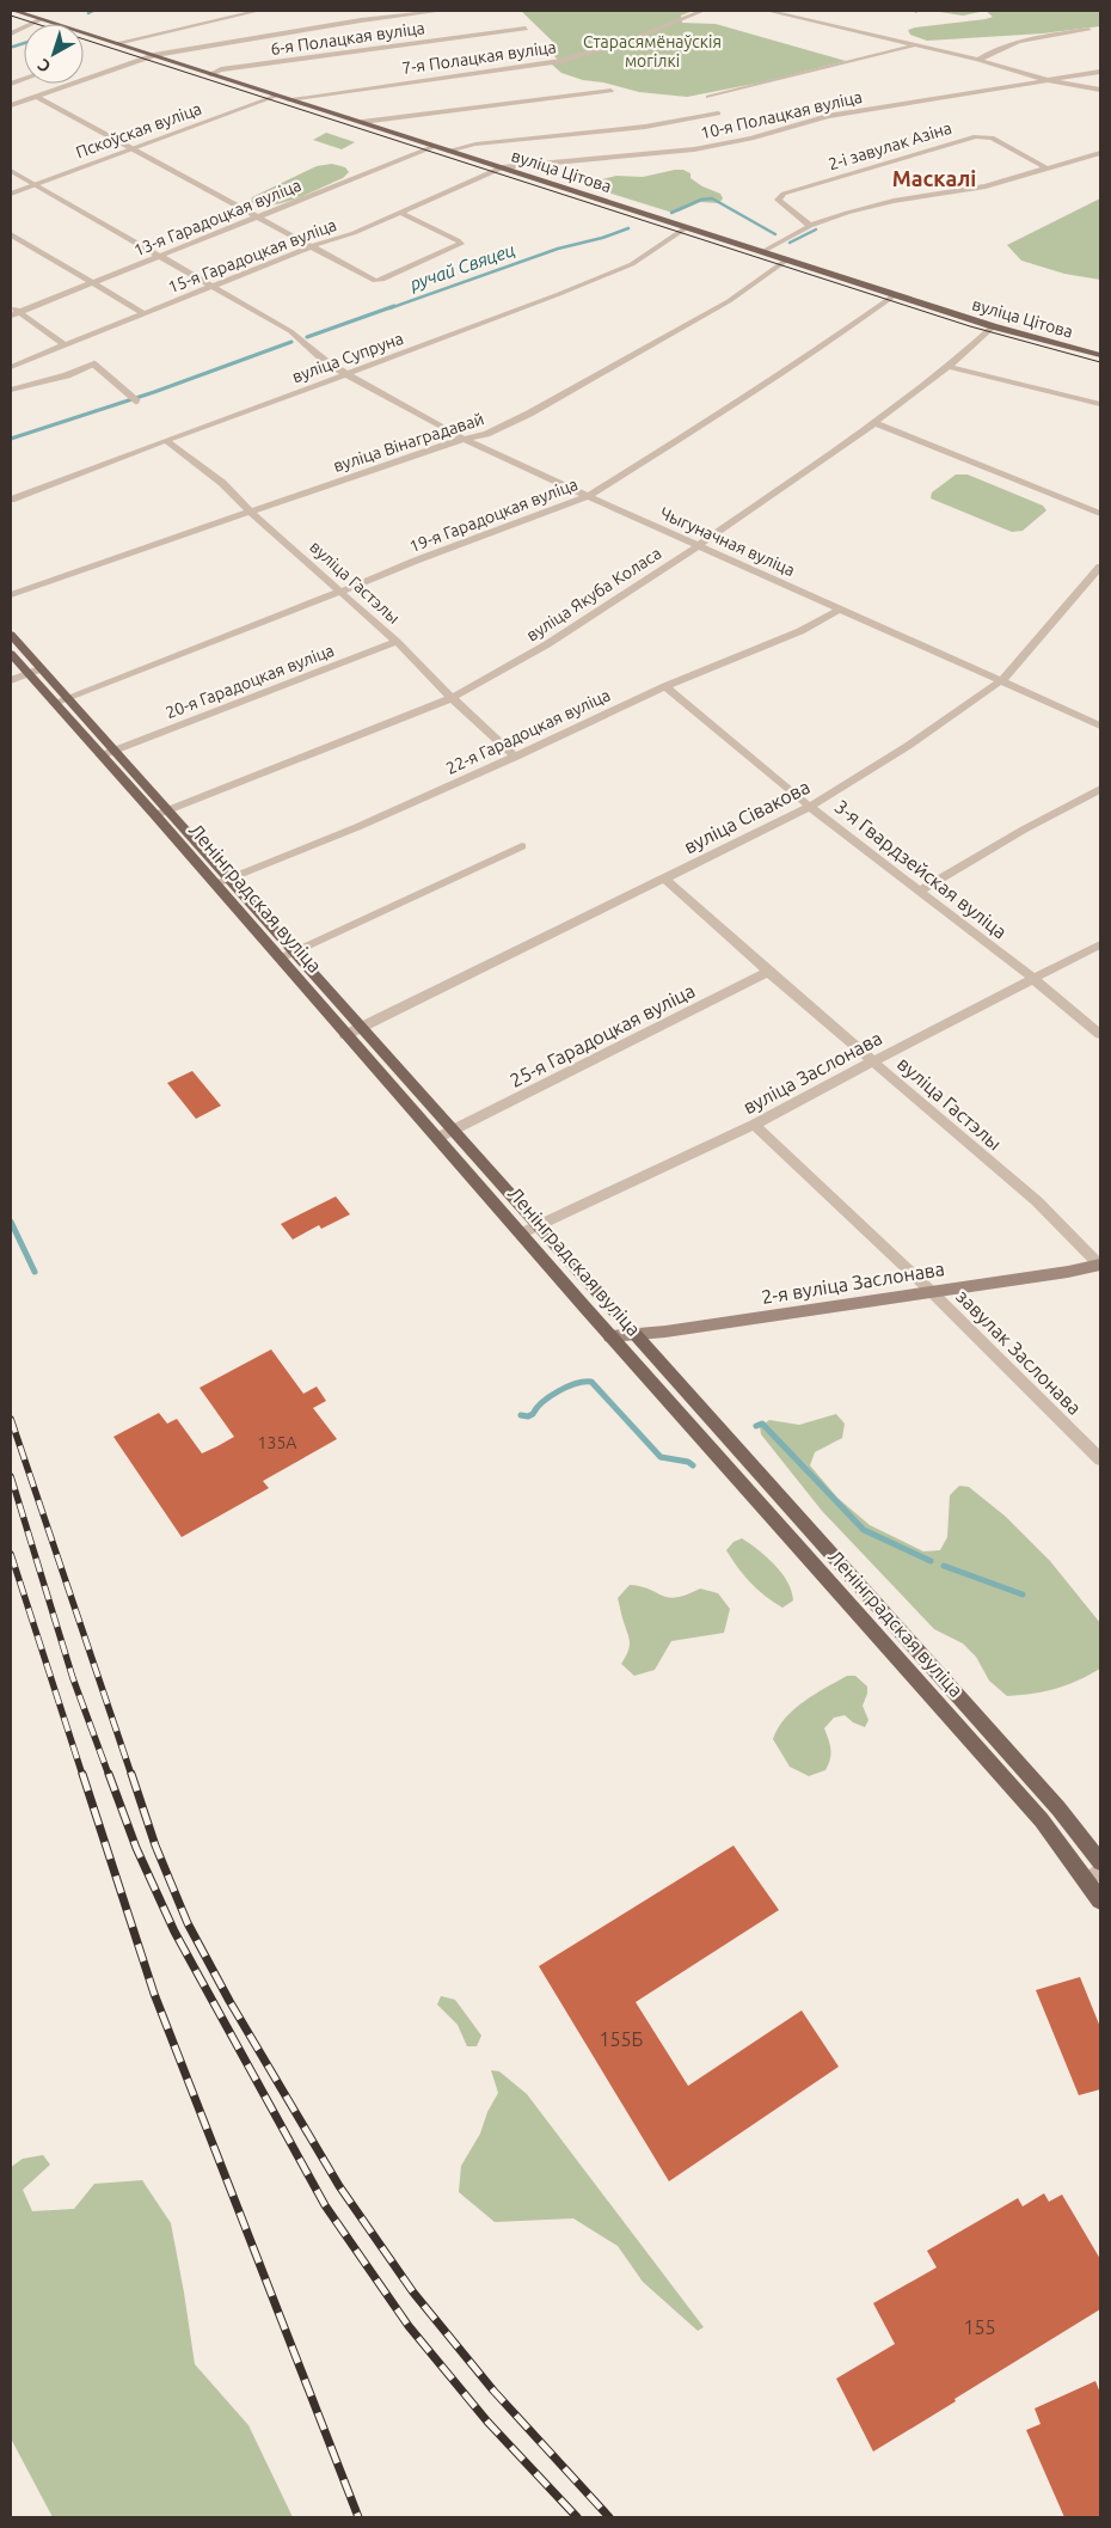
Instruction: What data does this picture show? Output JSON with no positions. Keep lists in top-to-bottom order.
{
  "streets": {
    "main road": ["вуліца Цітова", "Ленінградская вуліца", "2-я вуліца Заслонава"],
    "street": [
      "6-я Полацкая вуліца",
      "7-я Полацкая вуліца",
      "10-я Полацкая вуліца",
      "Пскоўская вуліца",
      "2-і завулак Азіна",
      "13-я Гарадоцкая вуліца",
      "15-я Гарадоцкая вуліца",
      "вуліца Супруна",
      "вуліца Вінаградавай",
      "19-я Гарадоцкая вуліца",
      "Чыгуначная вуліца",
      "вуліца Гастэлы",
      "вуліца Якуба Коласа",
      "20-я Гарадоцкая вуліца",
      "22-я Гарадоцкая вуліца",
      "вуліца Сівакова",
      "3-я Гвардзейская вуліца",
      "25-я Гарадоцкая вуліца",
      "вуліца Заслонава",
      "завулак Заслонава"
    ]
  },
  "crossings": [
    ["6-я Полацкая вуліца", "вуліца Цітова"],
    ["7-я Полацкая вуліца", "вуліца Цітова"],
    ["10-я Полацкая вуліца", "вуліца Цітова"],
    ["10-я Полацкая вуліца", "15-я Гарадоцкая вуліца"],
    ["Пскоўская вуліца", "вуліца Цітова"],
    ["Пскоўская вуліца", "Чыгуначная вуліца"],
    ["вуліца Цітова", "13-я Гарадоцкая вуліца"],
    ["вуліца Цітова", "15-я Гарадоцкая вуліца"],
    ["вуліца Цітова", "вуліца Супруна"],
    ["вуліца Цітова", "вуліца Вінаградавай"],
    ["вуліца Цітова", "19-я Гарадоцкая вуліца"],
    ["вуліца Цітова", "вуліца Якуба Коласа"],
    ["13-я Гарадоцкая вуліца", "Чыгуначная вуліца"],
    ["15-я Гарадоцкая вуліца", "Чыгуначная вуліца"],
    ["вуліца Супруна", "Чыгуначная вуліца"],
    ["вуліца Супруна", "вуліца Гастэлы"],
    ["вуліца Вінаградавай", "Чыгуначная вуліца"],
    ["вуліца Вінаградавай", "вуліца Гастэлы"],
    ["19-я Гарадоцкая вуліца", "Чыгуначная вуліца"],
    ["19-я Гарадоцкая вуліца", "вуліца Гастэлы"],
    ["19-я Гарадоцкая вуліца", "Ленінградская вуліца"],
    ["Чыгуначная вуліца", "вуліца Якуба Коласа"],
    ["Чыгуначная вуліца", "22-я Гарадоцкая вуліца"],
    ["Чыгуначная вуліца", "вуліца Сівакова"],
    ["вуліца Гастэлы", "вуліца Якуба Коласа"],
    ["вуліца Гастэлы", "20-я Гарадоцкая вуліца"],
    ["вуліца Гастэлы", "22-я Гарадоцкая вуліца"],
    ["вуліца Гастэлы", "вуліца Сівакова"],
    ["вуліца Гастэлы", "25-я Гарадоцкая вуліца"],
    ["вуліца Гастэлы", "вуліца Заслонава"],
    ["вуліца Гастэлы", "2-я вуліца Заслонава"],
    ["вуліца Якуба Коласа", "Ленінградская вуліца"],
    ["20-я Гарадоцкая вуліца", "Ленінградская вуліца"],
    ["22-я Гарадоцкая вуліца", "3-я Гвардзейская вуліца"],
    ["22-я Гарадоцкая вуліца", "Ленінградская вуліца"],
    ["вуліца Сівакова", "3-я Гвардзейская вуліца"],
    ["вуліца Сівакова", "Ленінградская вуліца"],
    ["3-я Гвардзейская вуліца", "вуліца Заслонава"],
    ["Ленінградская вуліца", "25-я Гарадоцкая вуліца"],
    ["Ленінградская вуліца", "вуліца Заслонава"],
    ["Ленінградская вуліца", "2-я вуліца Заслонава"],
    ["вуліца Заслонава", "завулак Заслонава"],
    ["2-я вуліца Заслонава", "завулак Заслонава"]
  ],
  "districts": ["Маскалі"],
  "water": ["ручай Свяцец"],
  "parks": ["Старасямёнаўскія могілкі"],
  "house_numbers": ["135А", "155Б", "155"],
  "north": "bottom left"
}
